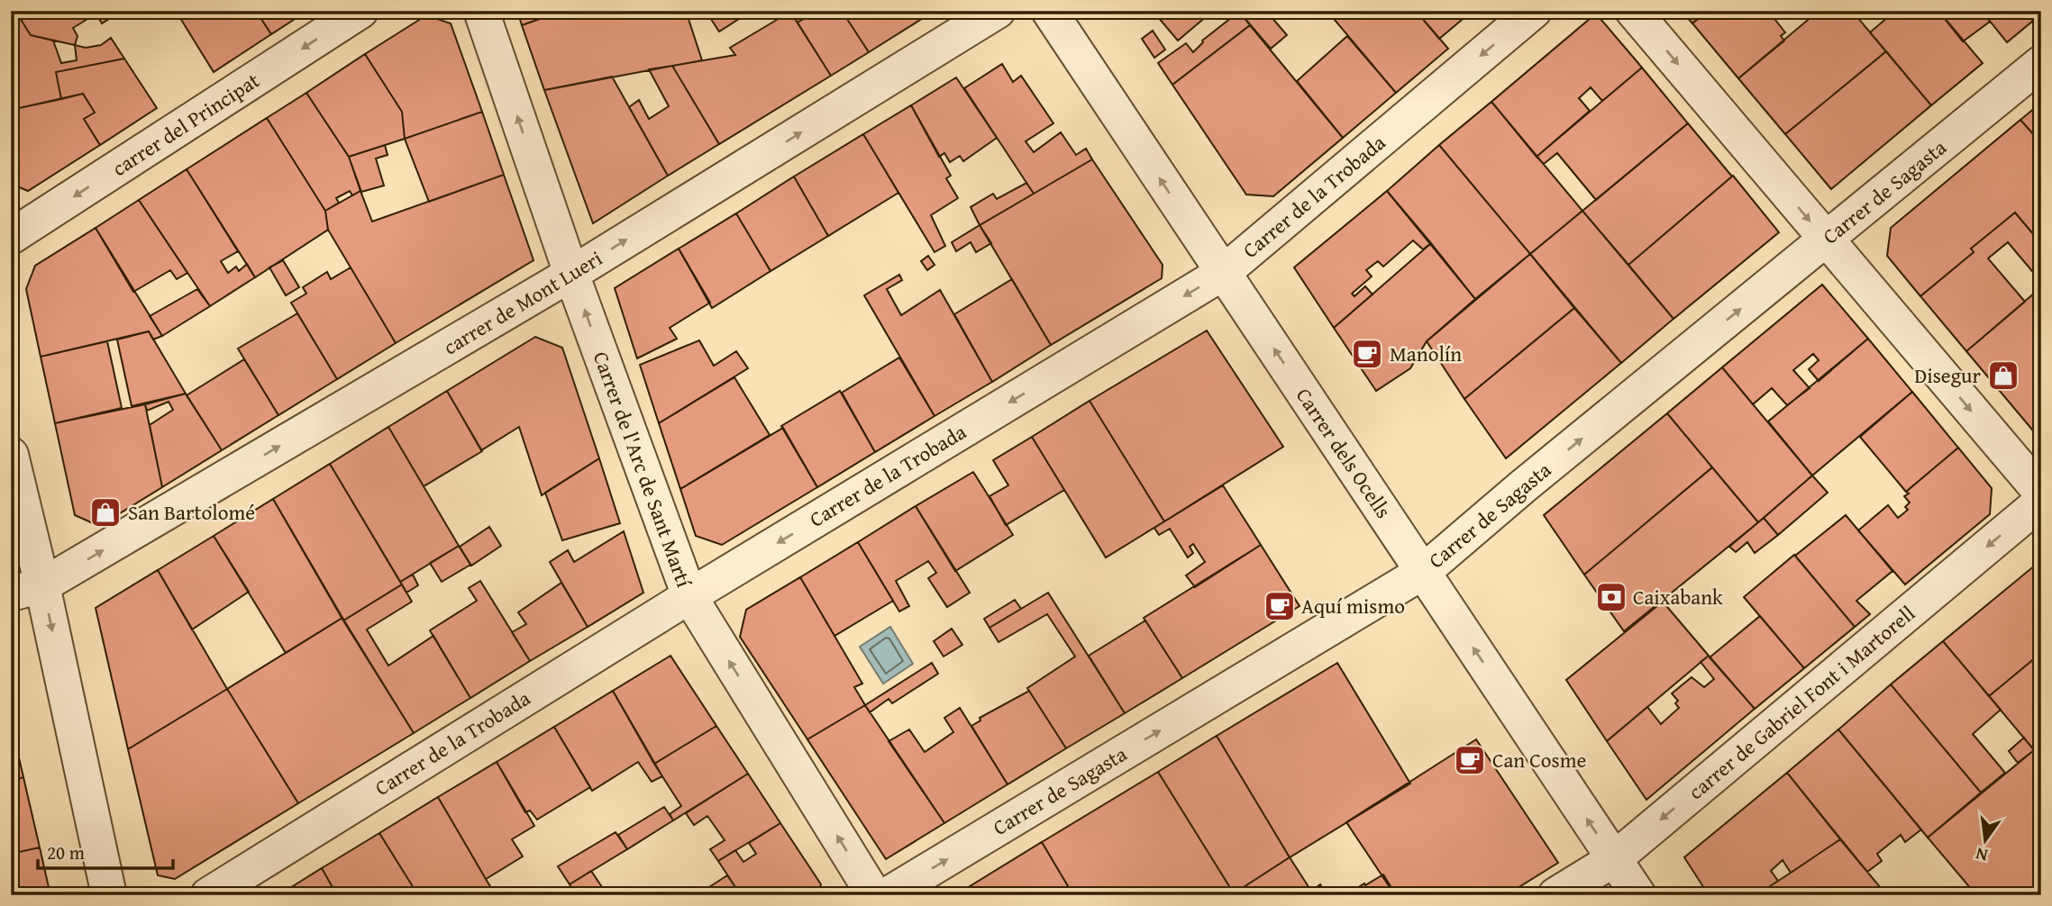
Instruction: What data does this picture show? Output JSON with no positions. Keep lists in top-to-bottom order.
{
  "streets": {
    "street": [
      "carrer del Principat",
      "Carrer de Sagasta",
      "Carrer de la Trobada",
      "carrer de Mont Lueri",
      "Carrer dels Ocells",
      "Carrer de l'Arc de Sant Martí",
      "carrer de Gabriel Font i Martorell"
    ]
  },
  "crossings": [
    ["Carrer de Sagasta", "Carrer dels Ocells"],
    ["Carrer de la Trobada", "Carrer dels Ocells"],
    ["Carrer de la Trobada", "Carrer de l'Arc de Sant Martí"],
    ["carrer de Mont Lueri", "Carrer de l'Arc de Sant Martí"],
    ["Carrer dels Ocells", "carrer de Gabriel Font i Martorell"]
  ],
  "one_way": [
    "carrer del Principat",
    "Carrer de Sagasta",
    "Carrer de la Trobada",
    "carrer de Mont Lueri",
    "Carrer dels Ocells",
    "Carrer de l'Arc de Sant Martí",
    "carrer de Gabriel Font i Martorell"
  ],
  "places": {
    "cafe": ["Manolín", "Aquí mismo", "Can Cosme"],
    "shop": ["Disegur", "San Bartolomé"],
    "bank": ["Caixabank"]
  },
  "scale_bar": "20 m",
  "north": "bottom"
}
